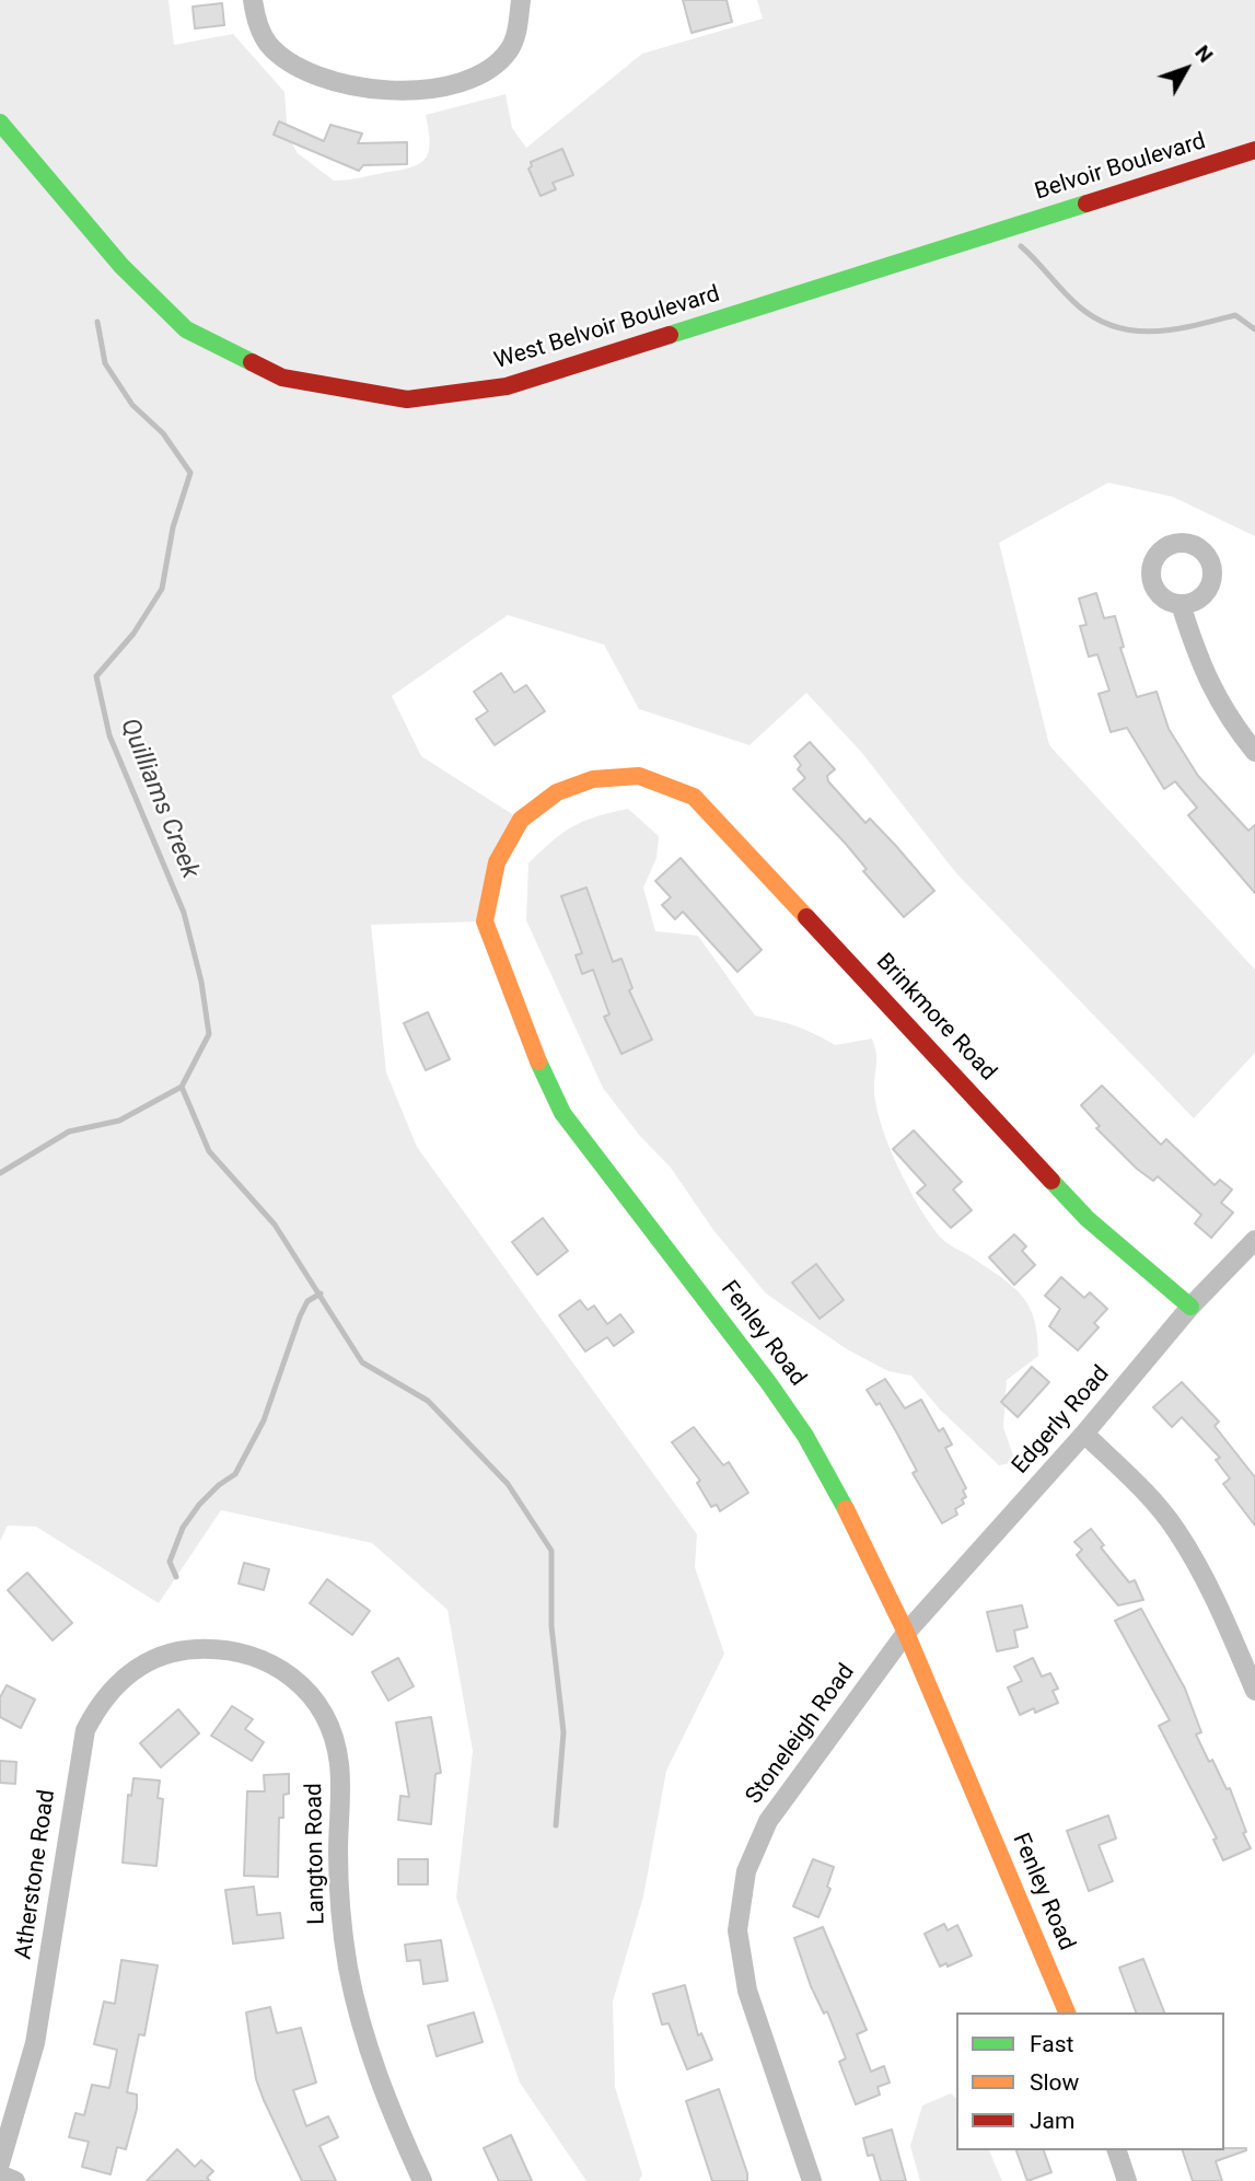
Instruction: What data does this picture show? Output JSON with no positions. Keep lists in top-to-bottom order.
{
  "streets": {
    "street": [
      "Belvoir Boulevard",
      "West Belvoir Boulevard",
      "Brinkmore Road",
      "Fenley Road",
      "Edgerly Road",
      "Stoneleigh Road",
      "Langton Road",
      "Atherstone Road"
    ]
  },
  "crossings": [
    ["Belvoir Boulevard", "West Belvoir Boulevard"],
    ["Brinkmore Road", "Fenley Road"],
    ["Brinkmore Road", "Edgerly Road"],
    ["Fenley Road", "Edgerly Road"],
    ["Fenley Road", "Stoneleigh Road"],
    ["Edgerly Road", "Stoneleigh Road"],
    ["Langton Road", "Atherstone Road"]
  ],
  "water": ["Quilliams Creek"],
  "legend": ["Fast", "Slow", "Jam"],
  "north": "top right"
}
